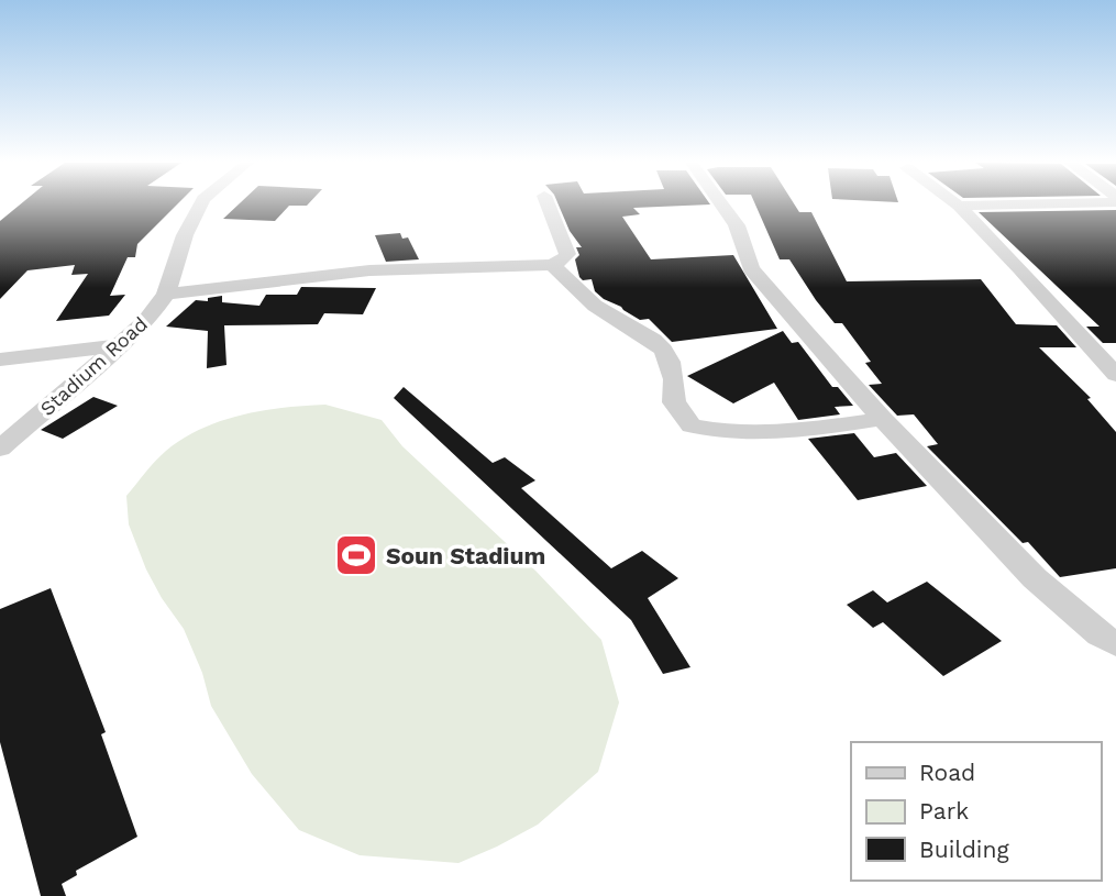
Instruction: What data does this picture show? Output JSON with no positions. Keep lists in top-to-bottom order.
{
  "streets": {
    "street": ["Stadium Road"]
  },
  "places": {
    "sports": ["Soun Stadium"]
  },
  "legend": ["Road", "Park", "Building"]
}
